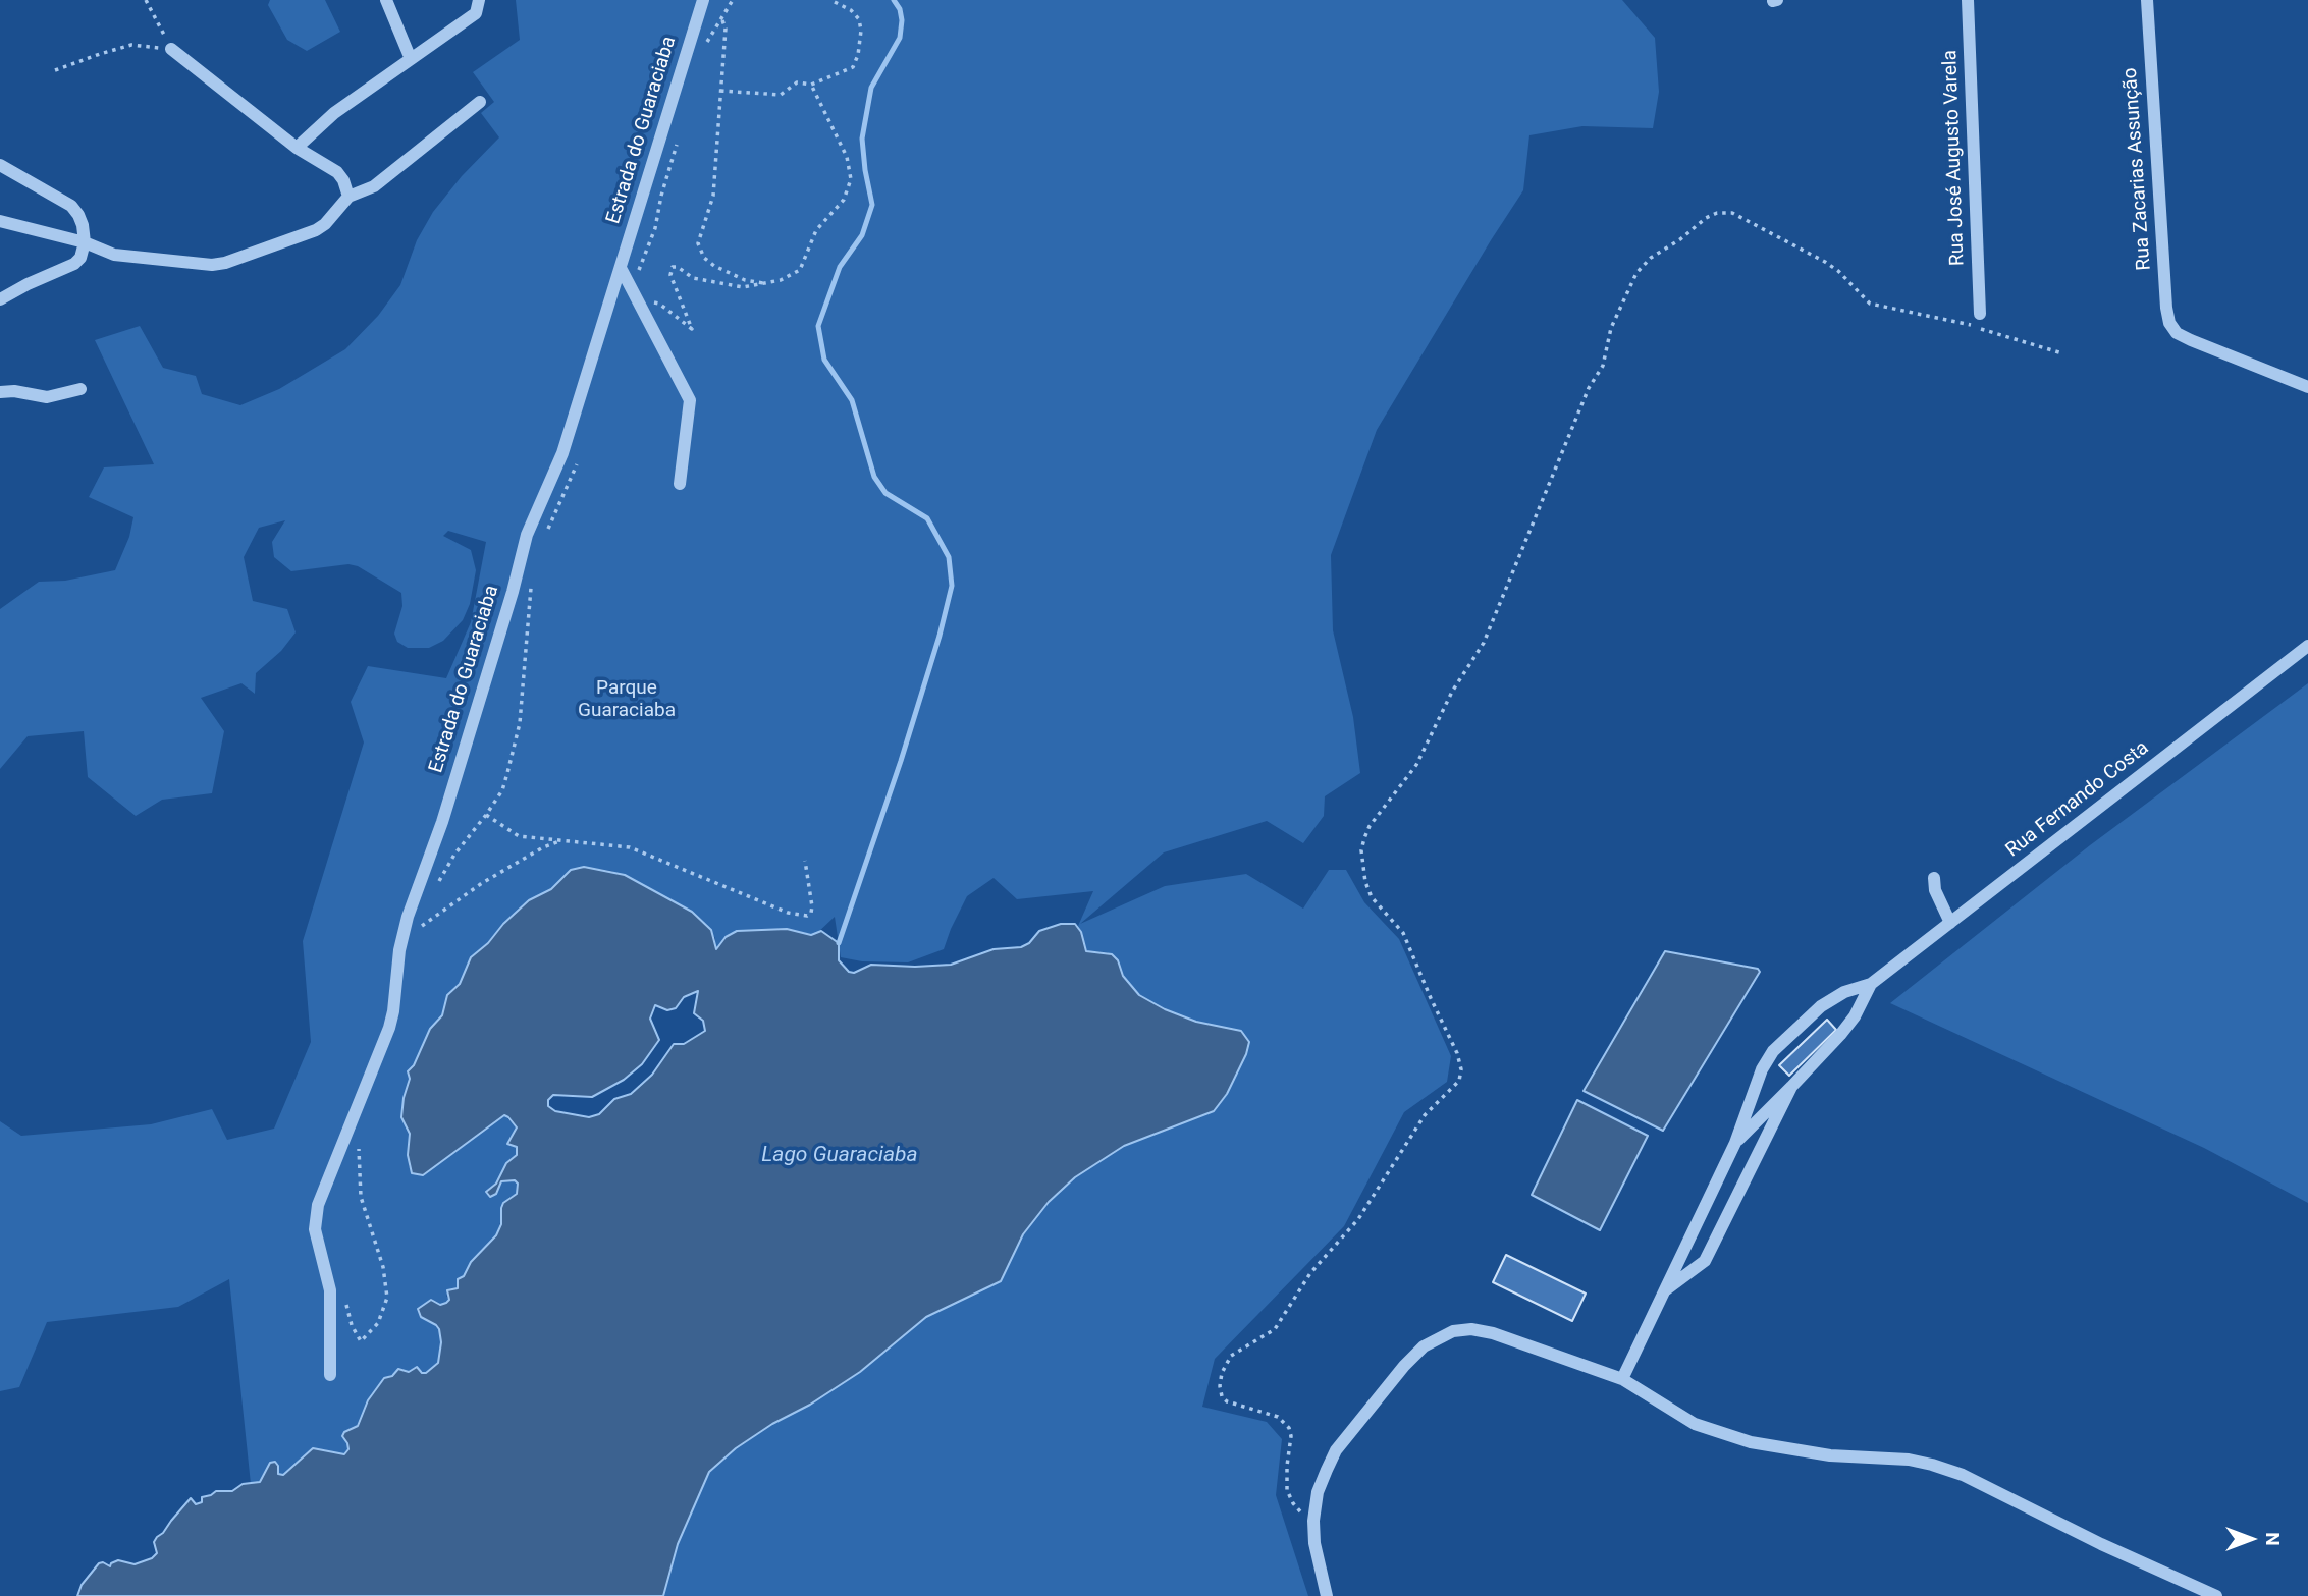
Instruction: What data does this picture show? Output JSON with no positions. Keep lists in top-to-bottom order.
{
  "streets": {
    "street": [
      "Estrada do Guaraciaba",
      "Rua José Augusto Varela",
      "Rua Zacarias Assunção",
      "Rua Fernando Costa"
    ]
  },
  "water": ["Lago Guaraciaba"],
  "parks": ["Parque Guaraciaba"],
  "north": "right"
}
